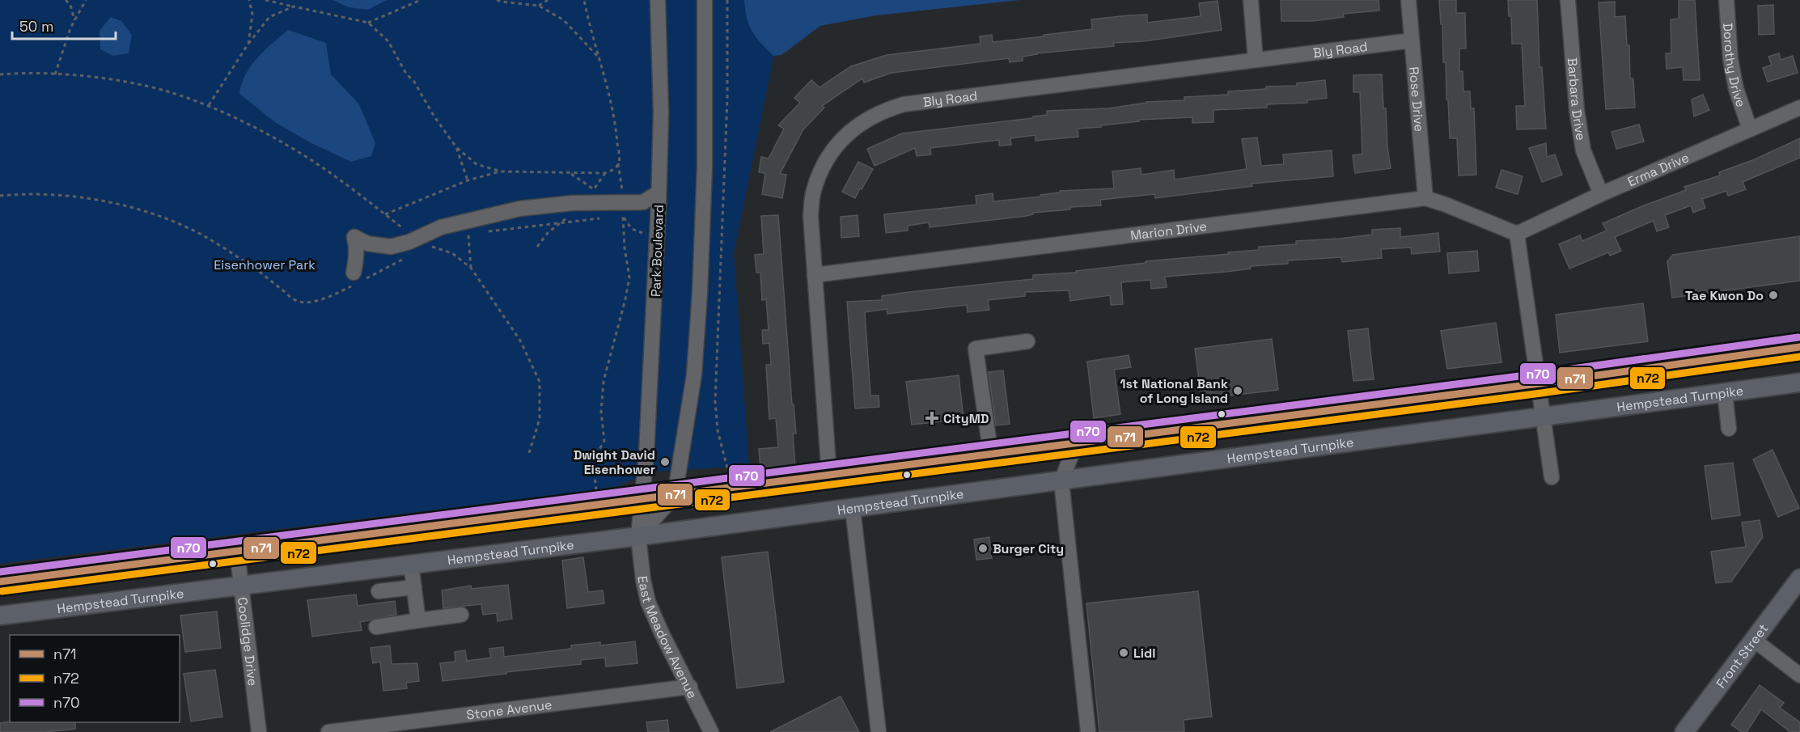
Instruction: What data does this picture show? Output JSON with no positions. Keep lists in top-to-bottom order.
{
  "streets": {
    "main road": ["Hempstead Turnpike", "Front Street"],
    "street": [
      "Bly Road",
      "Dorothy Drive",
      "Rose Drive",
      "Barbara Drive",
      "Erma Drive",
      "Marion Drive",
      "Park Boulevard",
      "East Meadow Avenue",
      "Coolidge Drive",
      "Stone Avenue"
    ]
  },
  "crossings": [
    ["Bly Road", "Rose Drive"],
    ["Bly Road", "Marion Drive"],
    ["Dorothy Drive", "Erma Drive"],
    ["Rose Drive", "Marion Drive"],
    ["Barbara Drive", "Erma Drive"],
    ["Erma Drive", "Marion Drive"],
    ["Park Boulevard", "East Meadow Avenue"],
    ["Hempstead Turnpike", "East Meadow Avenue"],
    ["Hempstead Turnpike", "Coolidge Drive"],
    ["East Meadow Avenue", "Stone Avenue"]
  ],
  "parks": ["Eisenhower Park"],
  "places": {
    "other": [
      "Tae Kwon Do",
      "1st National Bank of Long Island",
      "Dwight David Eisenhower",
      "Burger City",
      "Lidl"
    ],
    "health": ["CityMD"]
  },
  "lines": ["transit line n70", "transit line n71", "transit line n72"],
  "legend": ["n71", "n72", "n70"],
  "scale_bar": "50 m"
}
